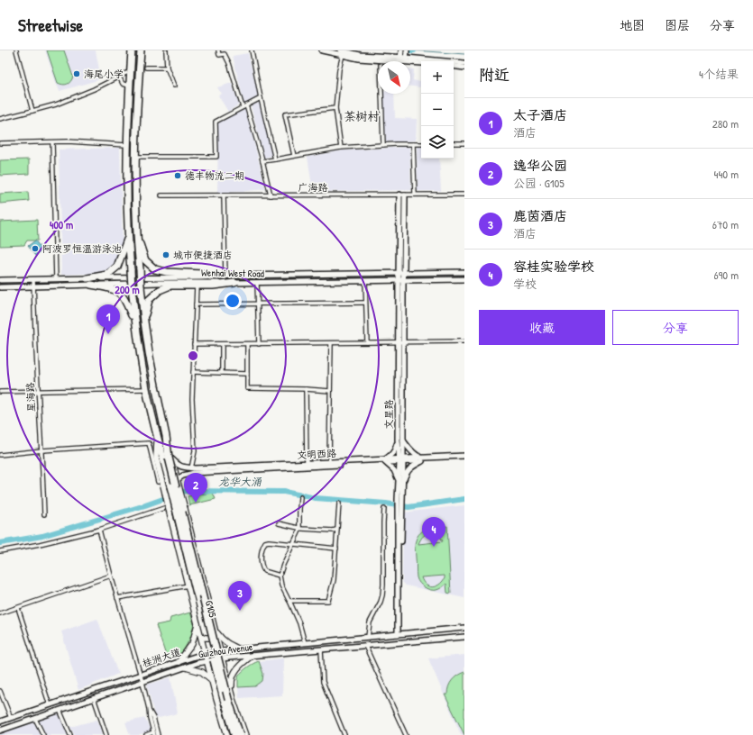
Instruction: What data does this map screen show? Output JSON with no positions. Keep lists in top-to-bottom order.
{
  "streets": {
    "highway": ["G105"],
    "main road": [
      "Wenhai West Road",
      "文星路",
      "文明西路",
      "Guizhou Avenue",
      "桂洲大道"
    ],
    "street": ["广海路", "星海路"]
  },
  "crossings": [
    ["广海路", "文星路"],
    ["Wenhai West Road", "星海路"],
    ["Wenhai West Road", "文星路"],
    ["文星路", "文明西路"],
    ["文星路", "桂洲大道"],
    ["文明西路", "G105"]
  ],
  "districts": ["茶树村"],
  "water": ["龙华大涌"],
  "places": [
    "海尾小学",
    "德丰物流二期",
    "阿波罗恒温游泳池",
    "城市便捷酒店"
  ],
  "north": "bottom right",
  "page": {
    "header": "Streetwise",
    "nav": ["地图", "图层", "分享"],
    "heading": ["附近", "4个结果"],
    "map_buttons": ["+", "−"],
    "list": [
      {
        "mark": "1",
        "name": "太子酒店",
        "note": "酒店",
        "value": "280 m"
      },
      {
        "mark": "2",
        "name": "逸华公园",
        "note": "公园 · G105",
        "value": "440 m"
      },
      {
        "mark": "3",
        "name": "鹿茵酒店",
        "note": "酒店",
        "value": "670 m"
      },
      {
        "mark": "4",
        "name": "容桂实验学校",
        "note": "学校",
        "value": "690 m"
      }
    ],
    "buttons": ["收藏", "分享"],
    "pins": [
      "1",
      "2",
      "4",
      "3"
    ]
  },
  "rings": ["400 m", "200 m"]
}
